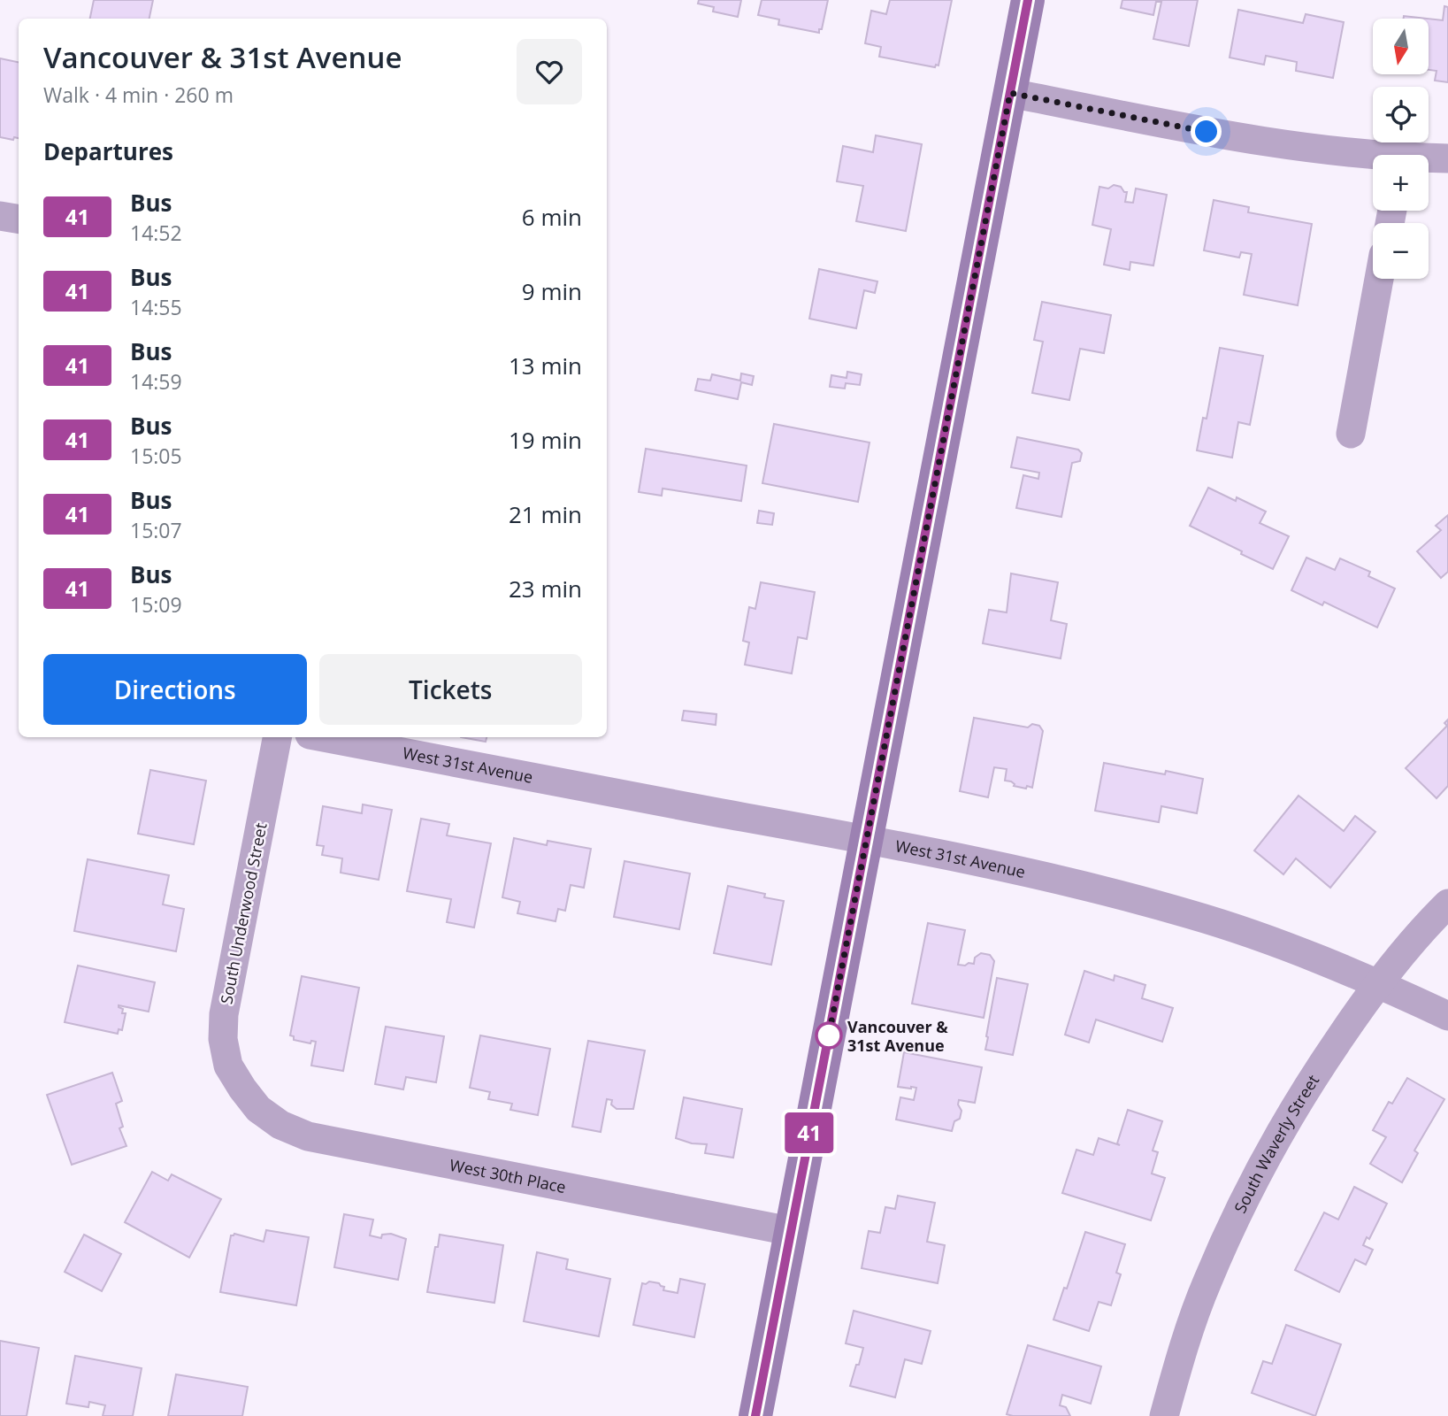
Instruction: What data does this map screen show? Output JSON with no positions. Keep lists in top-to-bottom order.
{
  "streets": {
    "street": [
      "West 31st Avenue",
      "South Underwood Street",
      "South Waverly Street",
      "West 30th Place"
    ]
  },
  "crossings": [
    ["West 31st Avenue", "South Waverly Street"],
    ["South Underwood Street", "West 30th Place"]
  ],
  "places": ["Vancouver & 31st Avenue"],
  "lines": ["bus line 41"],
  "north": "bottom",
  "page": {
    "on_map": "41",
    "map_buttons": ["+", "−"],
    "heading": [
      ["Vancouver & 31st Avenue", "Walk · 4 min · 260 m"],
      "Departures"
    ],
    "list": [
      {
        "mark": "41",
        "name": "Bus",
        "note": "14:52",
        "value": "6 min"
      },
      {
        "mark": "41",
        "name": "Bus",
        "note": "14:55",
        "value": "9 min"
      },
      {
        "mark": "41",
        "name": "Bus",
        "note": "14:59",
        "value": "13 min"
      },
      {
        "mark": "41",
        "name": "Bus",
        "note": "15:05",
        "value": "19 min"
      },
      {
        "mark": "41",
        "name": "Bus",
        "note": "15:07",
        "value": "21 min"
      },
      {
        "mark": "41",
        "name": "Bus",
        "note": "15:09",
        "value": "23 min"
      }
    ],
    "buttons": ["Directions", "Tickets"]
  }
}
